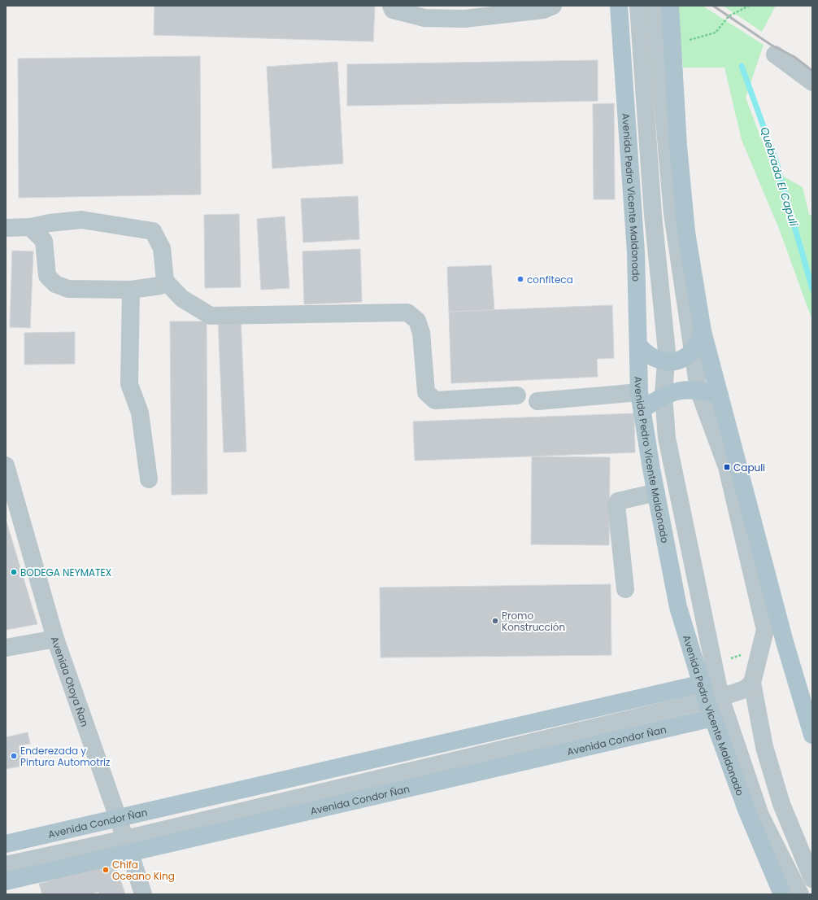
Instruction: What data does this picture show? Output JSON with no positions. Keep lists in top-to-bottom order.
{
  "streets": {
    "main road": ["Avenida Pedro Vicente Maldonado", "Avenida Condor Ñan"],
    "street": ["Avenida Otoya Ñan"]
  },
  "crossings": [
    ["Avenida Pedro Vicente Maldonado", "Avenida Condor Ñan"],
    ["Avenida Otoya Ñan", "Avenida Condor Ñan"]
  ],
  "water": ["Quebrada El Capuli"],
  "places": {
    "other": [
      "confiteca",
      "BODEGA NEYMATEX",
      "Promo Konstrucción",
      "Enderezada y Pintura Automotriz",
      "Chifa Oceano King"
    ],
    "transit": ["Capuli"]
  }
}
